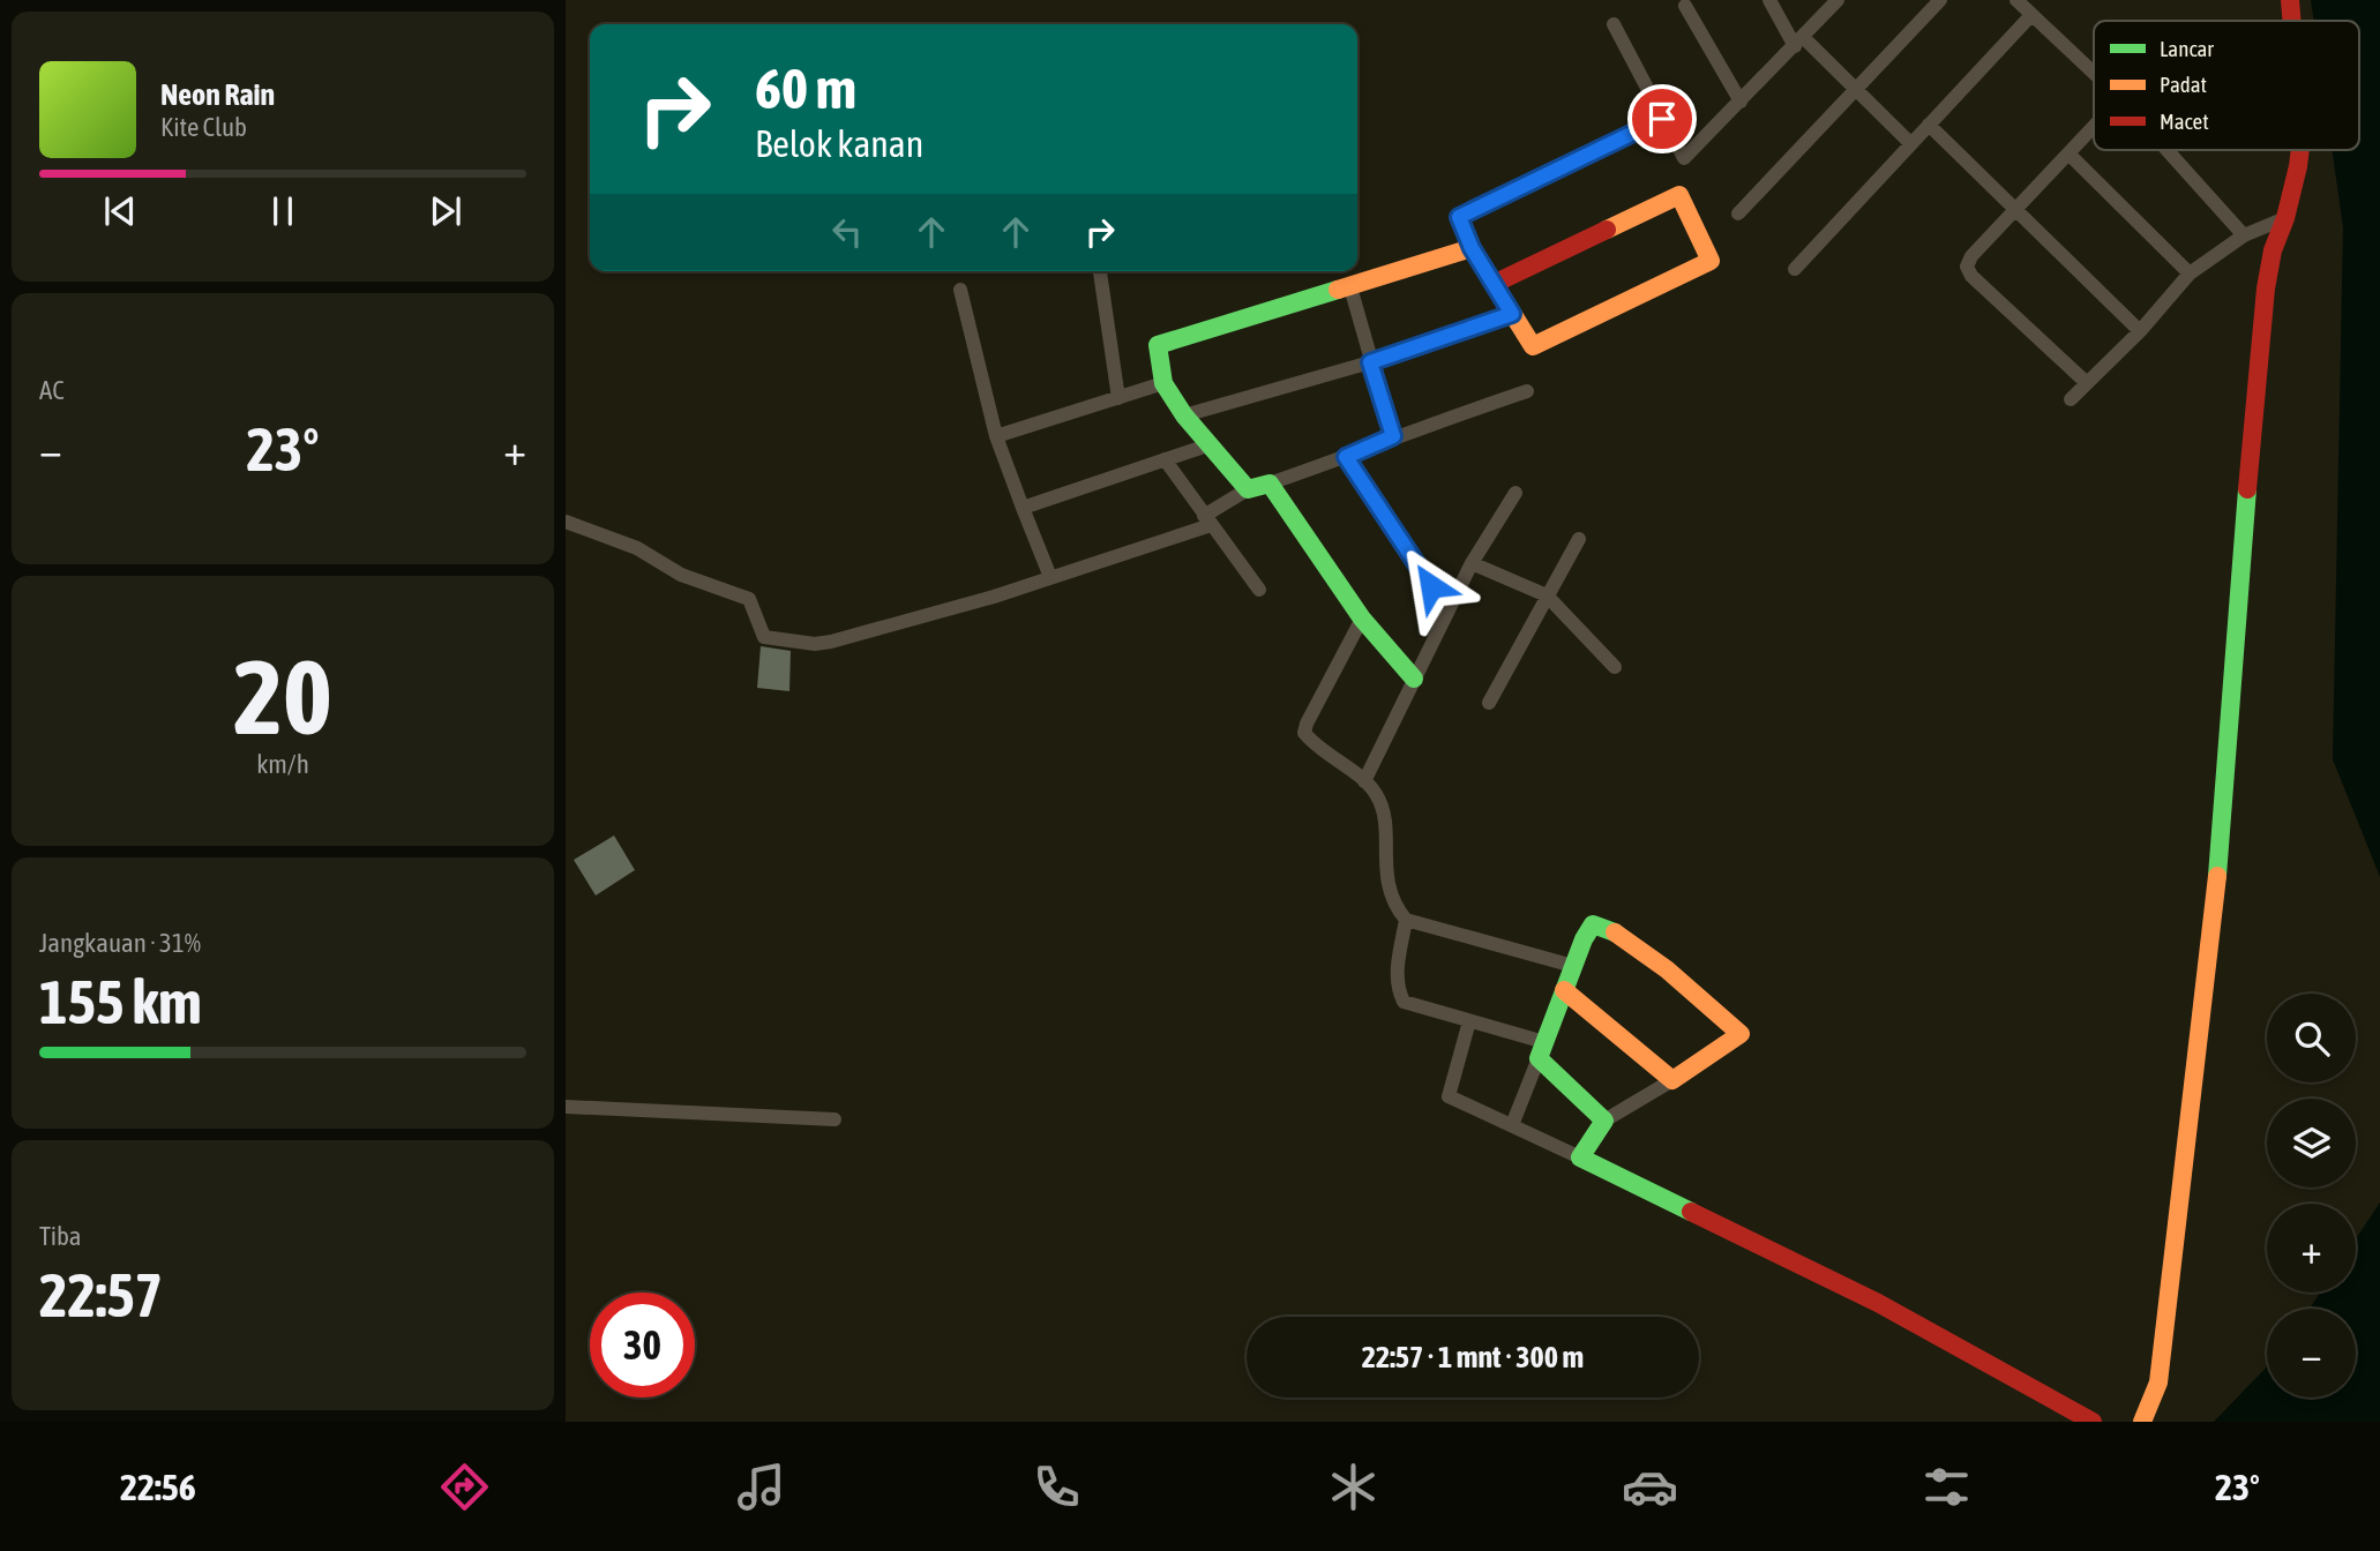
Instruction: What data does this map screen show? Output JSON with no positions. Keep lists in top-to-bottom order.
{
  "legend": ["Lancar", "Padat", "Macet"],
  "page": {
    "turn": ["60 m", "Belok kanan"],
    "song": ["Neon Rain", "Kite Club"],
    "tile": [
      "AC",
      ["20", "km/h"],
      ["Jangkauan · 31%", "155 km"],
      ["Tiba", "22:57"]
    ],
    "heat": ["−", "23°", "+"],
    "map_buttons": ["+", "−"],
    "limit": "30",
    "trip": "22:57 · 1 mnt · 300 m",
    "tabs": ["22:56", "23°"]
  }
}
